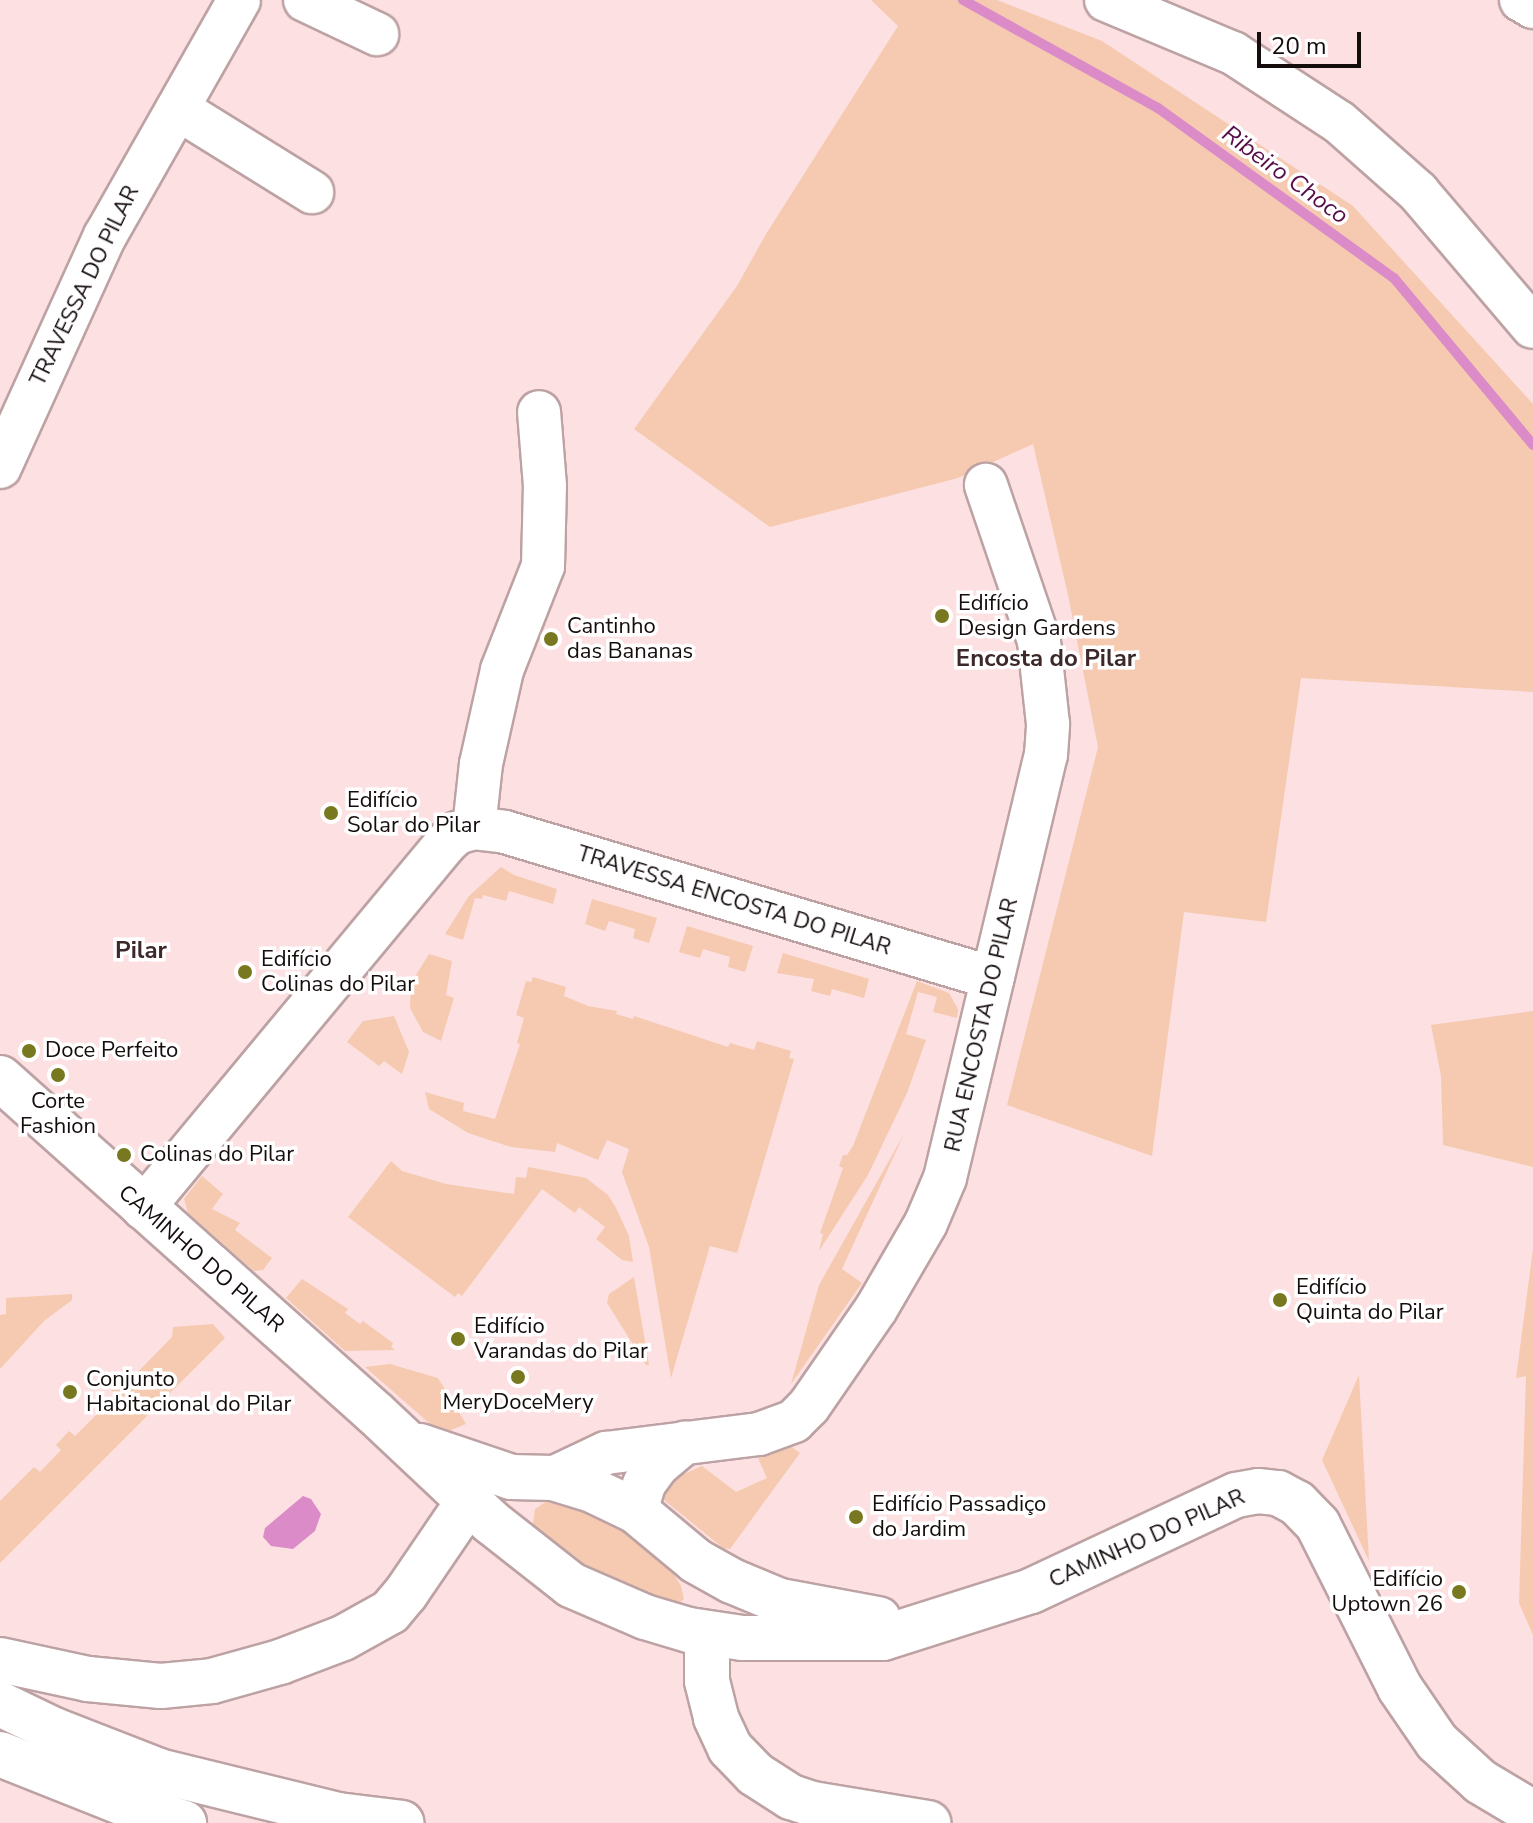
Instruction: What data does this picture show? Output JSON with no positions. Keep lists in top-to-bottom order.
{
  "streets": {
    "street": [
      "TRAVESSA DO PILAR",
      "TRAVESSA ENCOSTA DO PILAR",
      "RUA ENCOSTA DO PILAR",
      "CAMINHO DO PILAR"
    ]
  },
  "crossings": [
    ["TRAVESSA ENCOSTA DO PILAR", "RUA ENCOSTA DO PILAR"],
    ["RUA ENCOSTA DO PILAR", "CAMINHO DO PILAR"]
  ],
  "districts": ["Encosta do Pilar", "Pilar"],
  "water": ["Ribeiro Choco"],
  "places": [
    "Edifício Design Gardens",
    "Cantinho das Bananas",
    "Edifício Solar do Pilar",
    "Edifício Colinas do Pilar",
    "Doce Perfeito",
    "Corte Fashion",
    "Colinas do Pilar",
    "Edifício Quinta do Pilar",
    "Edifício Varandas do Pilar",
    "MeryDoceMery",
    "Conjunto Habitacional do Pilar",
    "Edifício Passadiço do Jardim",
    "Edifício Uptown 26"
  ],
  "scale_bar": "20 m"
}
